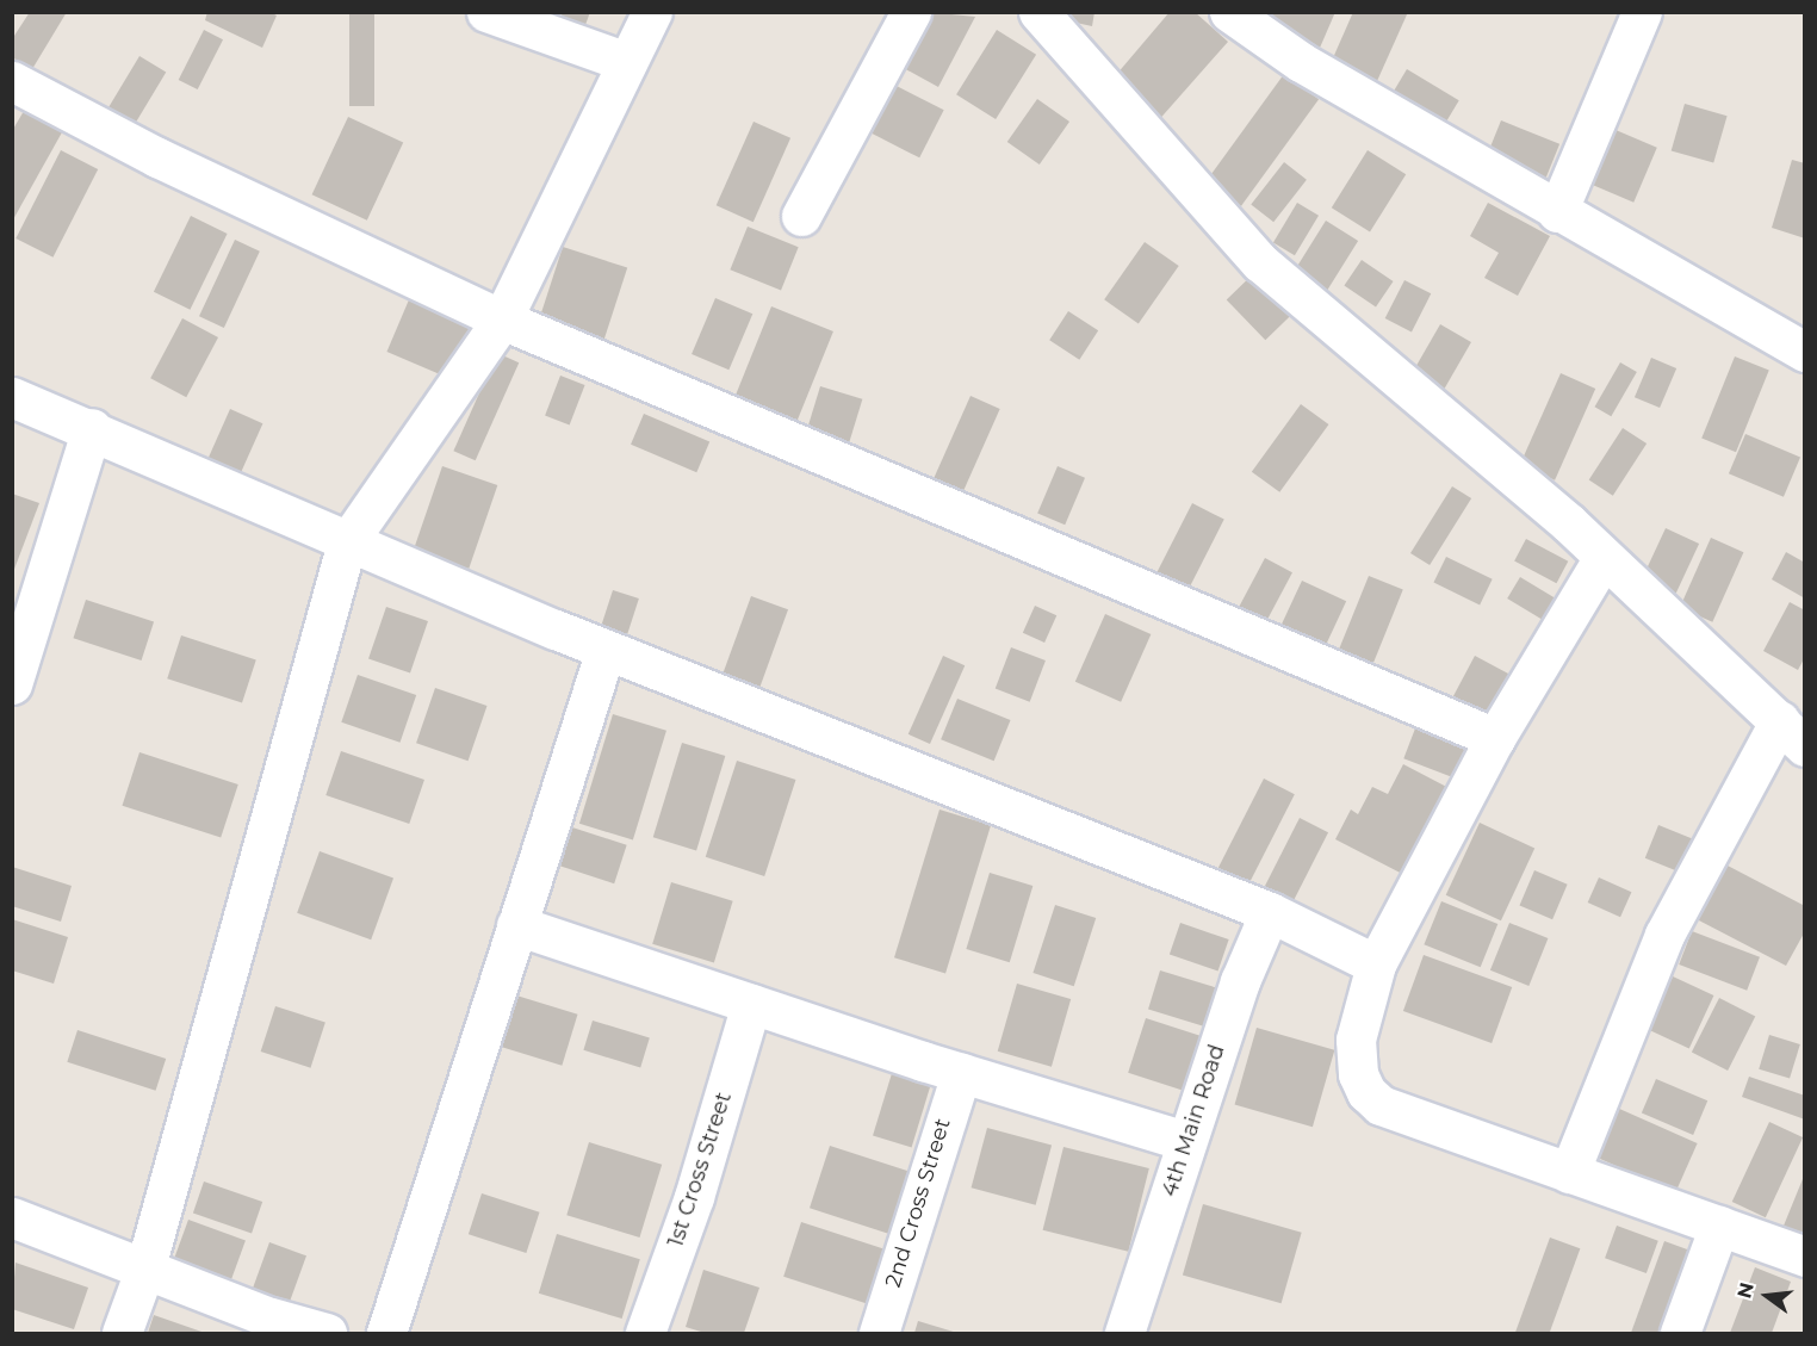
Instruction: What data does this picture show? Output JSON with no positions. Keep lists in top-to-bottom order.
{
  "streets": {
    "street": ["4th Main Road", "1st Cross Street", "2nd Cross Street"]
  },
  "north": "left"
}
